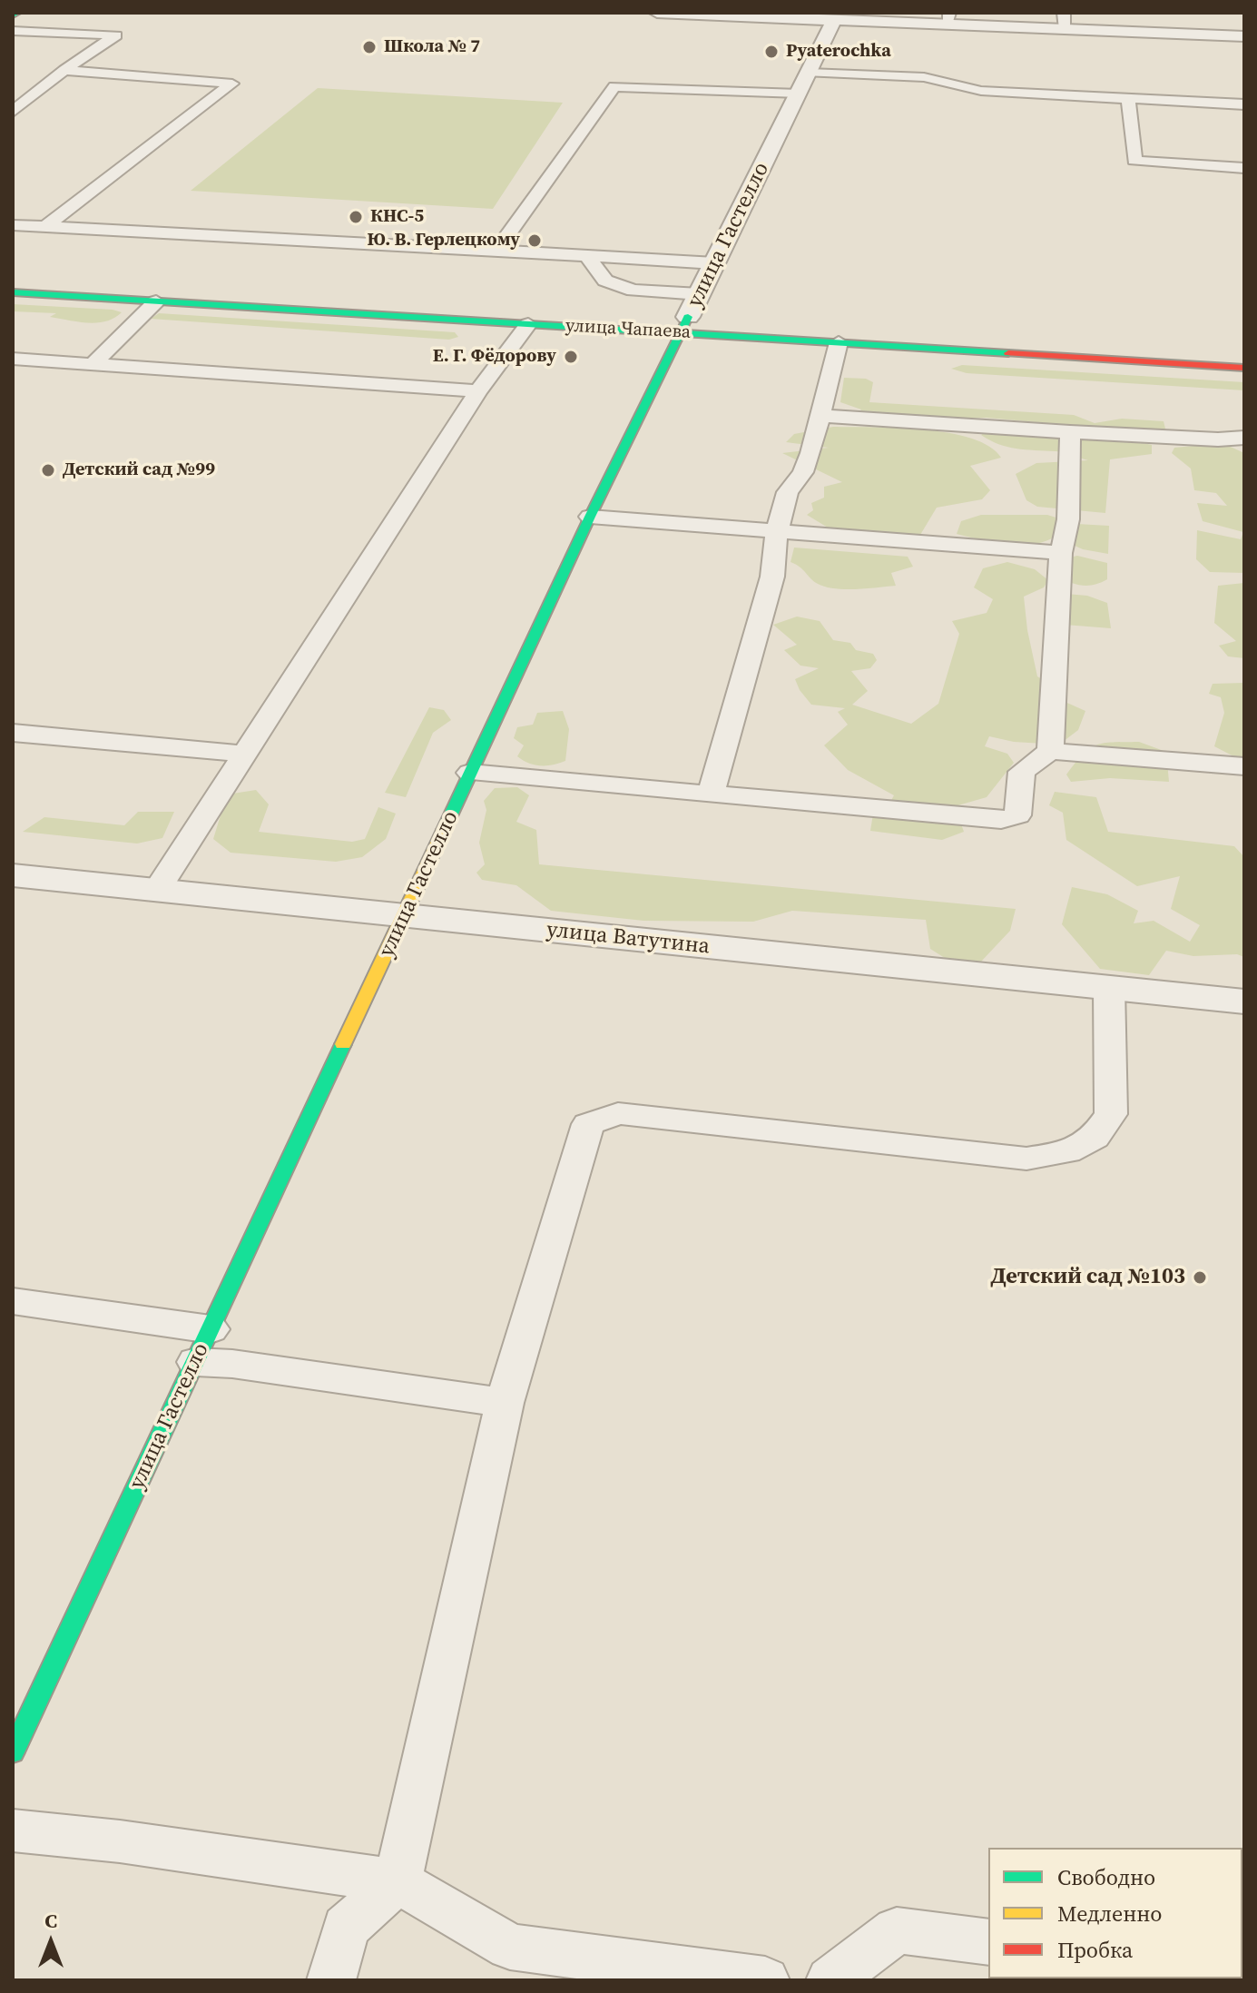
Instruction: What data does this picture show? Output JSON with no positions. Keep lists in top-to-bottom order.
{
  "streets": {
    "street": ["улица Гастелло", "улица Чапаева", "улица Ватутина"]
  },
  "crossings": [
    ["улица Гастелло", "улица Чапаева"],
    ["улица Гастелло", "улица Ватутина"]
  ],
  "places": [
    "Школа № 7",
    "Pyaterochka",
    "КНС-5",
    "Ю. В. Герлецкому",
    "Е. Г. Фёдорову",
    "Детский сад №99",
    "Детский сад №103"
  ],
  "legend": ["Свободно", "Медленно", "Пробка"],
  "north": "top"
}
